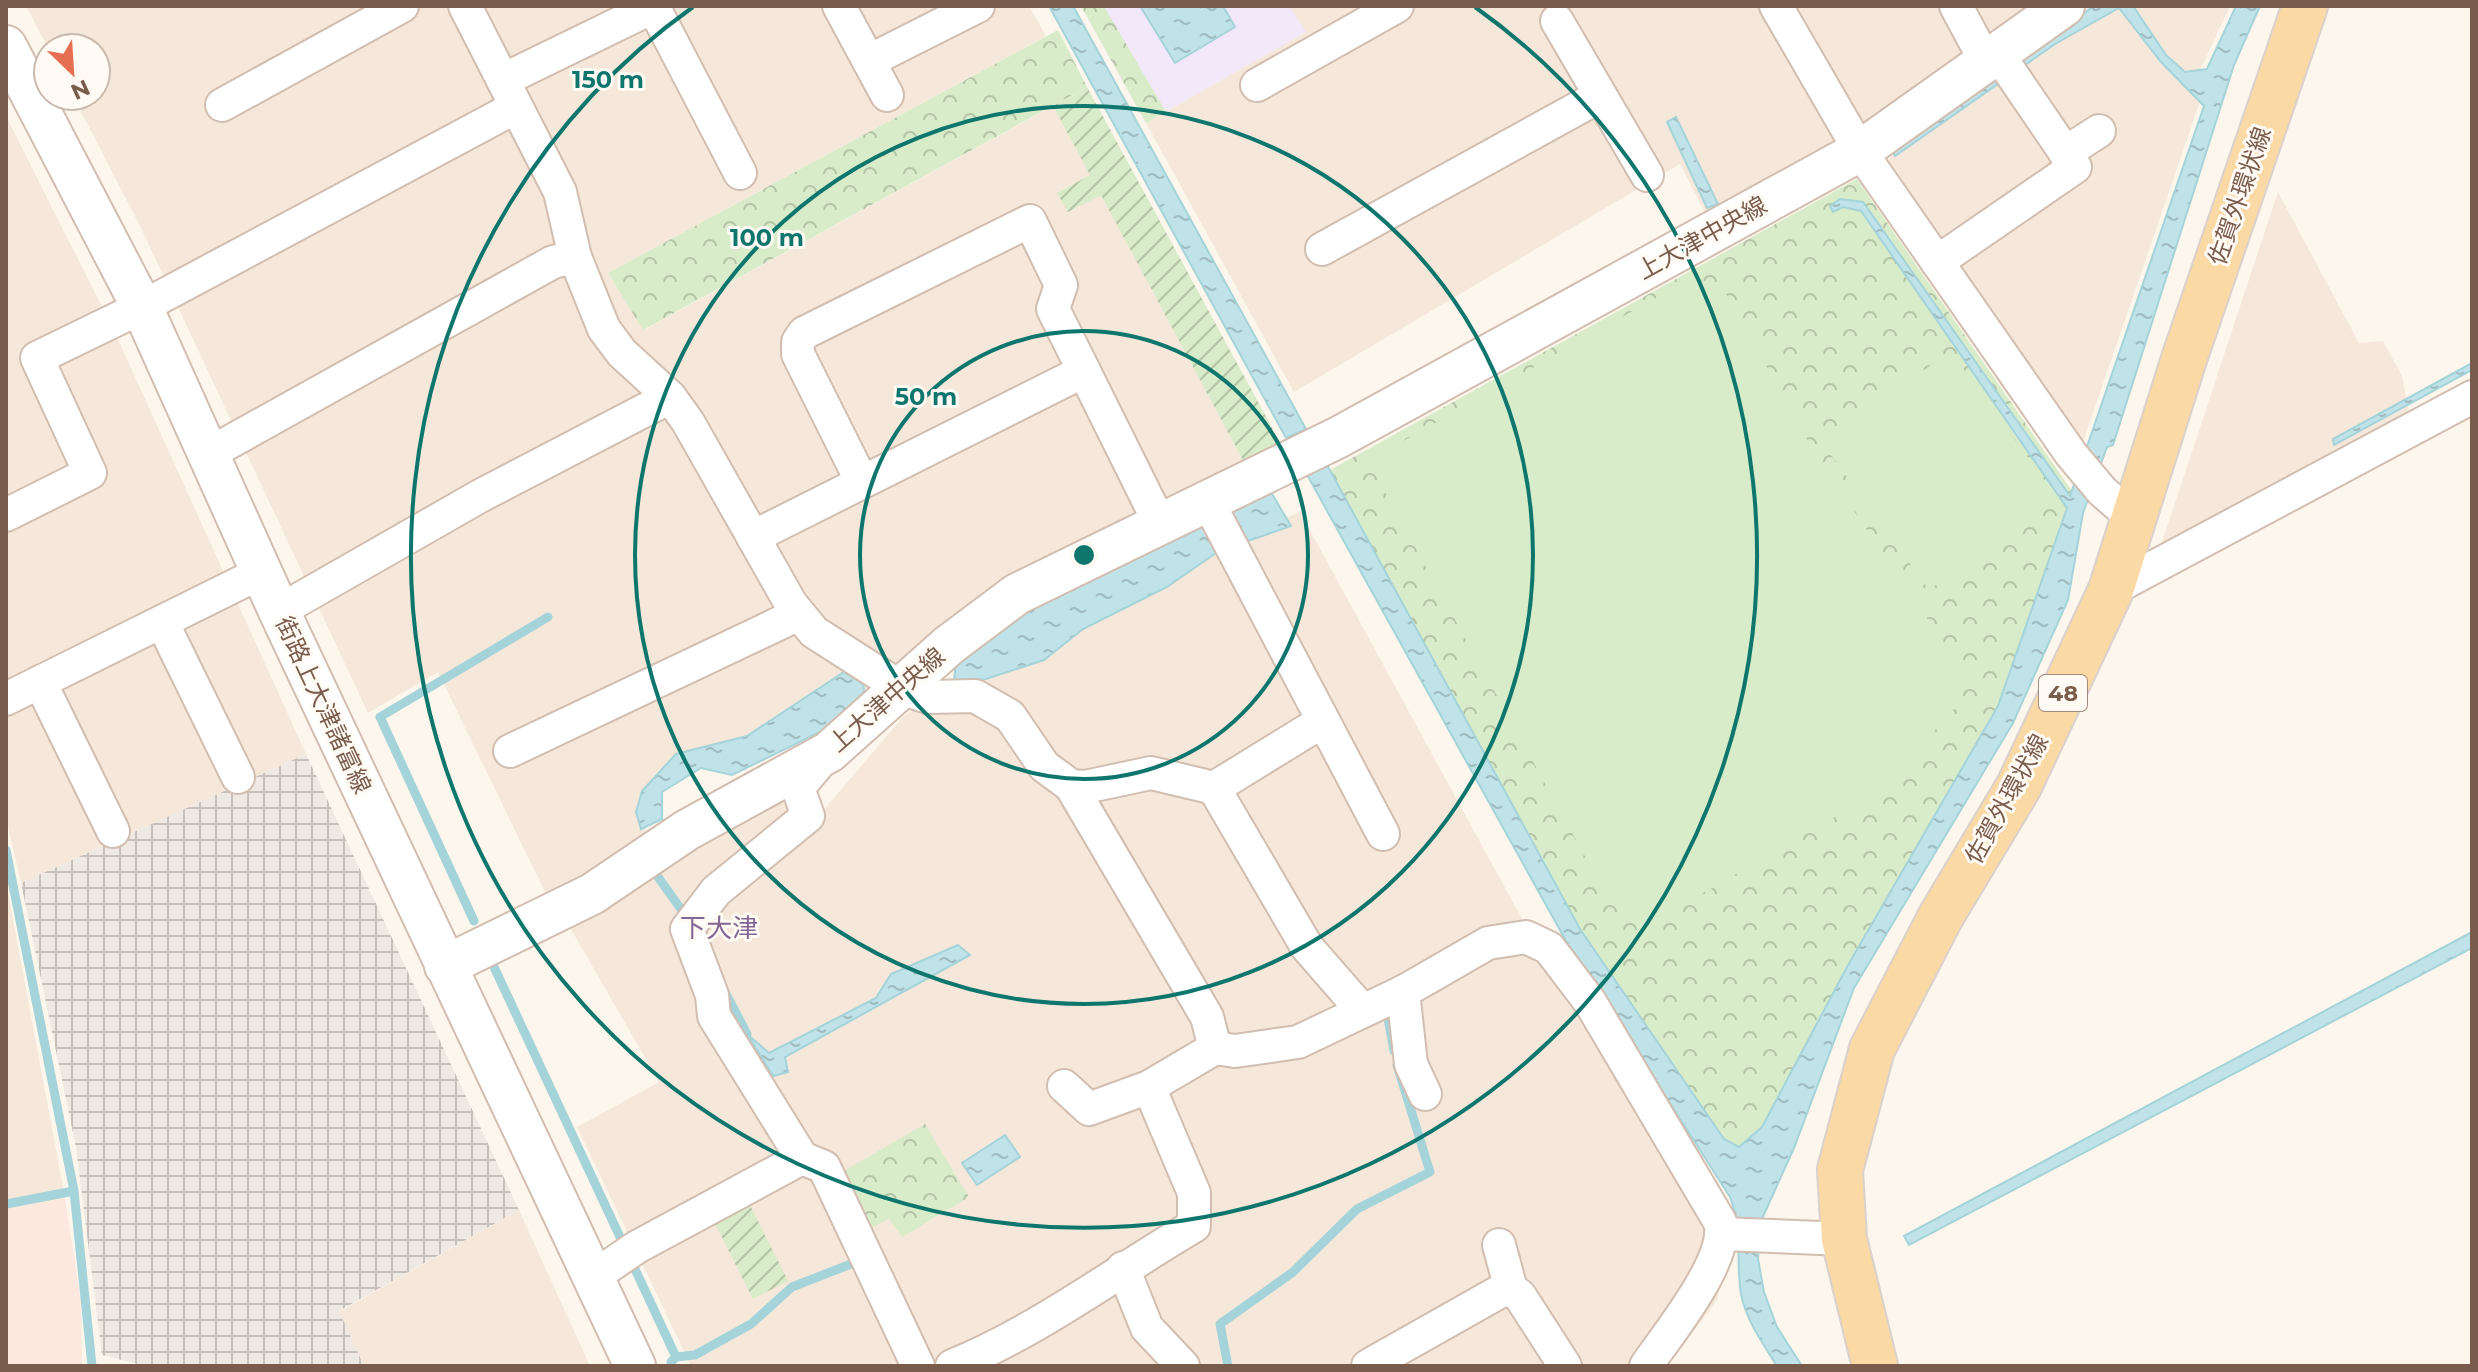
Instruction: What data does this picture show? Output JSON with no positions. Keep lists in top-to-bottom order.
{
  "streets": {
    "main road": ["佐賀外環状線", "48"],
    "street": ["上大津中央線", "街路上大津諸富線"]
  },
  "crossings": [
    ["上大津中央線", "街路上大津諸富線"]
  ],
  "districts": ["下大津"],
  "north": "bottom right",
  "rings": ["150 m", "100 m", "50 m"]
}
